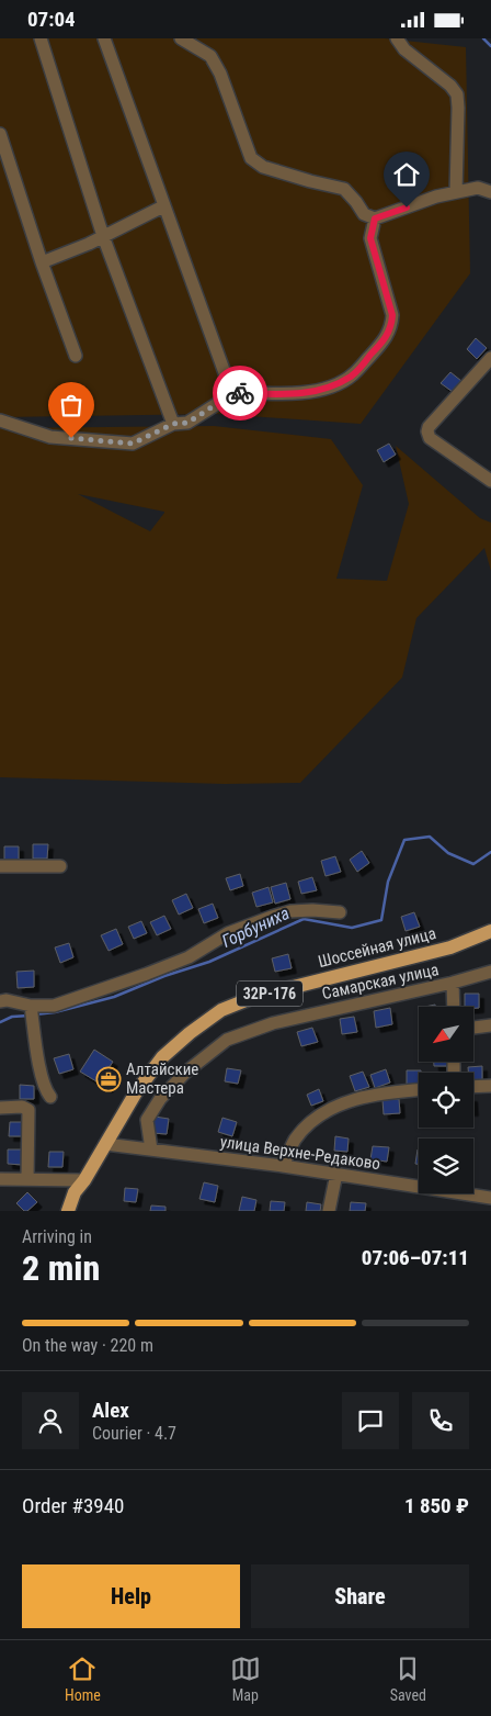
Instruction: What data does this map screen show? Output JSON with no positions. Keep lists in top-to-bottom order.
{
  "streets": {
    "main road": ["Шоссейная улица", "32Р-176"],
    "street": ["Самарская улица", "улица Верхне-Редаково"]
  },
  "crossings": [
    ["Шоссейная улица", "32Р-176"],
    ["Шоссейная улица", "улица Верхне-Редаково"],
    ["Самарская улица", "улица Верхне-Редаково"],
    ["32Р-176", "улица Верхне-Редаково"]
  ],
  "water": ["Горбуниха"],
  "places": {
    "office": ["Алтайские Мастера"]
  },
  "north": "bottom left",
  "page": {
    "status": "07:04",
    "heading": ["2 min", "Arriving in", "07:06–07:11"],
    "panel": [
      "Alex",
      "Courier · 4.7",
      "Order #3940",
      "1 850 ₽"
    ],
    "bar": "On the way · 220 m",
    "buttons": ["Help", "Share"],
    "tabs": ["Home", "Map", "Saved"]
  }
}
